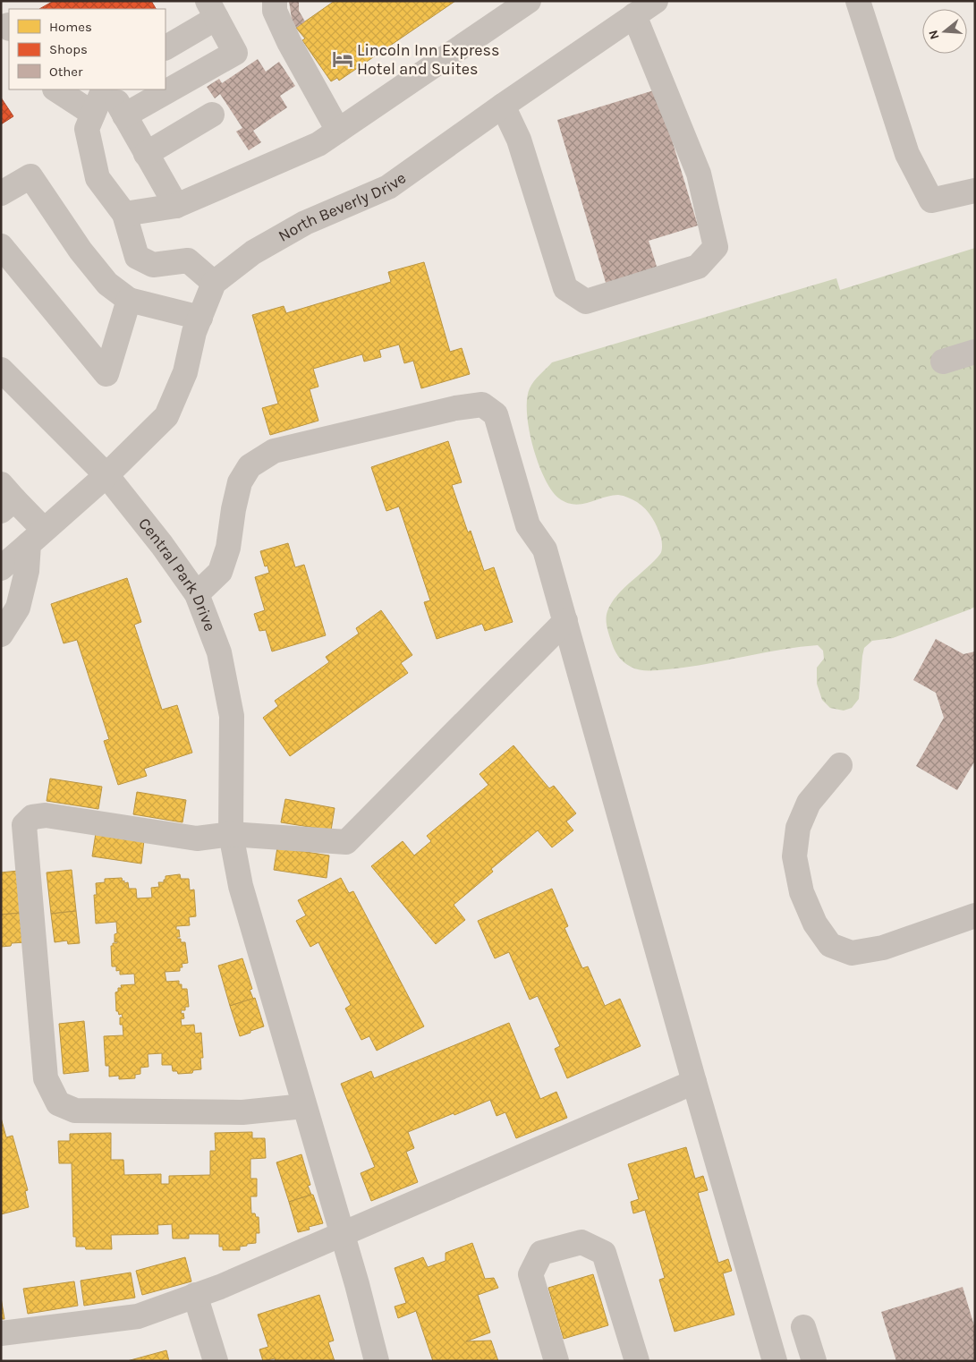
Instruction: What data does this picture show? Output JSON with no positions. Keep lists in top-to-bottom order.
{
  "streets": {
    "street": ["North Beverly Drive", "Central Park Drive"]
  },
  "places": {
    "hotel": ["Lincoln Inn Express Hotel and Suites"]
  },
  "legend": ["Homes", "Shops", "Other"],
  "north": "left"
}
